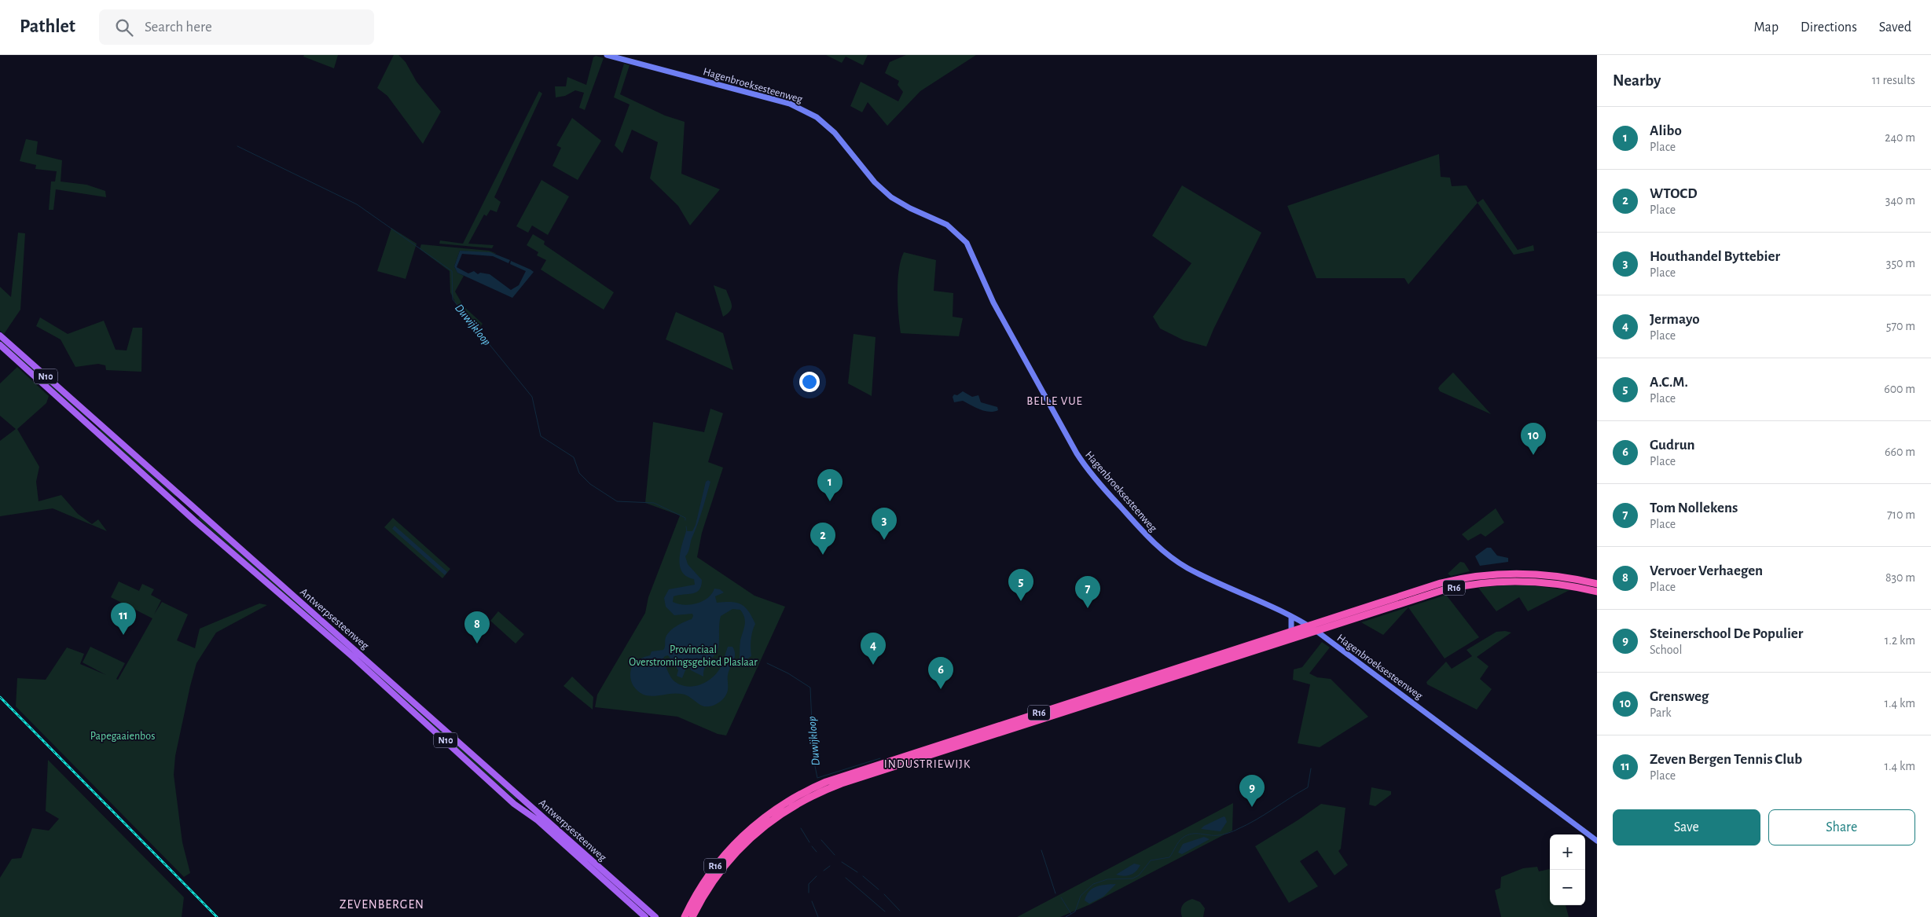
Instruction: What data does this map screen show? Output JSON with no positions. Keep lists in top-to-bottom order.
{
  "streets": {
    "highway": ["R16"],
    "main road": ["N10", "Antwerpsesteenweg"],
    "street": ["Hagenbroeksesteenweg"]
  },
  "crossings": [
    ["Hagenbroeksesteenweg", "R16"],
    ["N10", "Antwerpsesteenweg"]
  ],
  "districts": ["BELLE VUE", "INDUSTRIEWIJK", "ZEVENBERGEN"],
  "water": ["Duwijkloop"],
  "parks": ["Provinciaal Overstromingsgebied Plaslaar", "Papegaaienbos"],
  "page": {
    "header": "Pathlet",
    "search": "Search here",
    "nav": ["Map", "Directions", "Saved"],
    "heading": ["Nearby", "11 results"],
    "list": [
      {
        "mark": "1",
        "name": "Alibo",
        "note": "Place",
        "value": "240 m"
      },
      {
        "mark": "2",
        "name": "WTOCD",
        "note": "Place",
        "value": "340 m"
      },
      {
        "mark": "3",
        "name": "Houthandel Byttebier",
        "note": "Place",
        "value": "350 m"
      },
      {
        "mark": "4",
        "name": "Jermayo",
        "note": "Place",
        "value": "570 m"
      },
      {
        "mark": "5",
        "name": "A.C.M.",
        "note": "Place",
        "value": "600 m"
      },
      {
        "mark": "6",
        "name": "Gudrun",
        "note": "Place",
        "value": "660 m"
      },
      {
        "mark": "7",
        "name": "Tom Nollekens",
        "note": "Place",
        "value": "710 m"
      },
      {
        "mark": "8",
        "name": "Vervoer Verhaegen",
        "note": "Place",
        "value": "830 m"
      },
      {
        "mark": "9",
        "name": "Steinerschool De Populier",
        "note": "School",
        "value": "1.2 km"
      },
      {
        "mark": "10",
        "name": "Grensweg",
        "note": "Park",
        "value": "1.4 km"
      },
      {
        "mark": "11",
        "name": "Zeven Bergen Tennis Club",
        "note": "Place",
        "value": "1.4 km"
      }
    ],
    "pins": [
      "10",
      "1",
      "3",
      "2",
      "5",
      "7",
      "11",
      "8",
      "4",
      "6",
      "9"
    ],
    "buttons": ["Save", "Share"],
    "map_buttons": ["+", "−"]
  }
}
